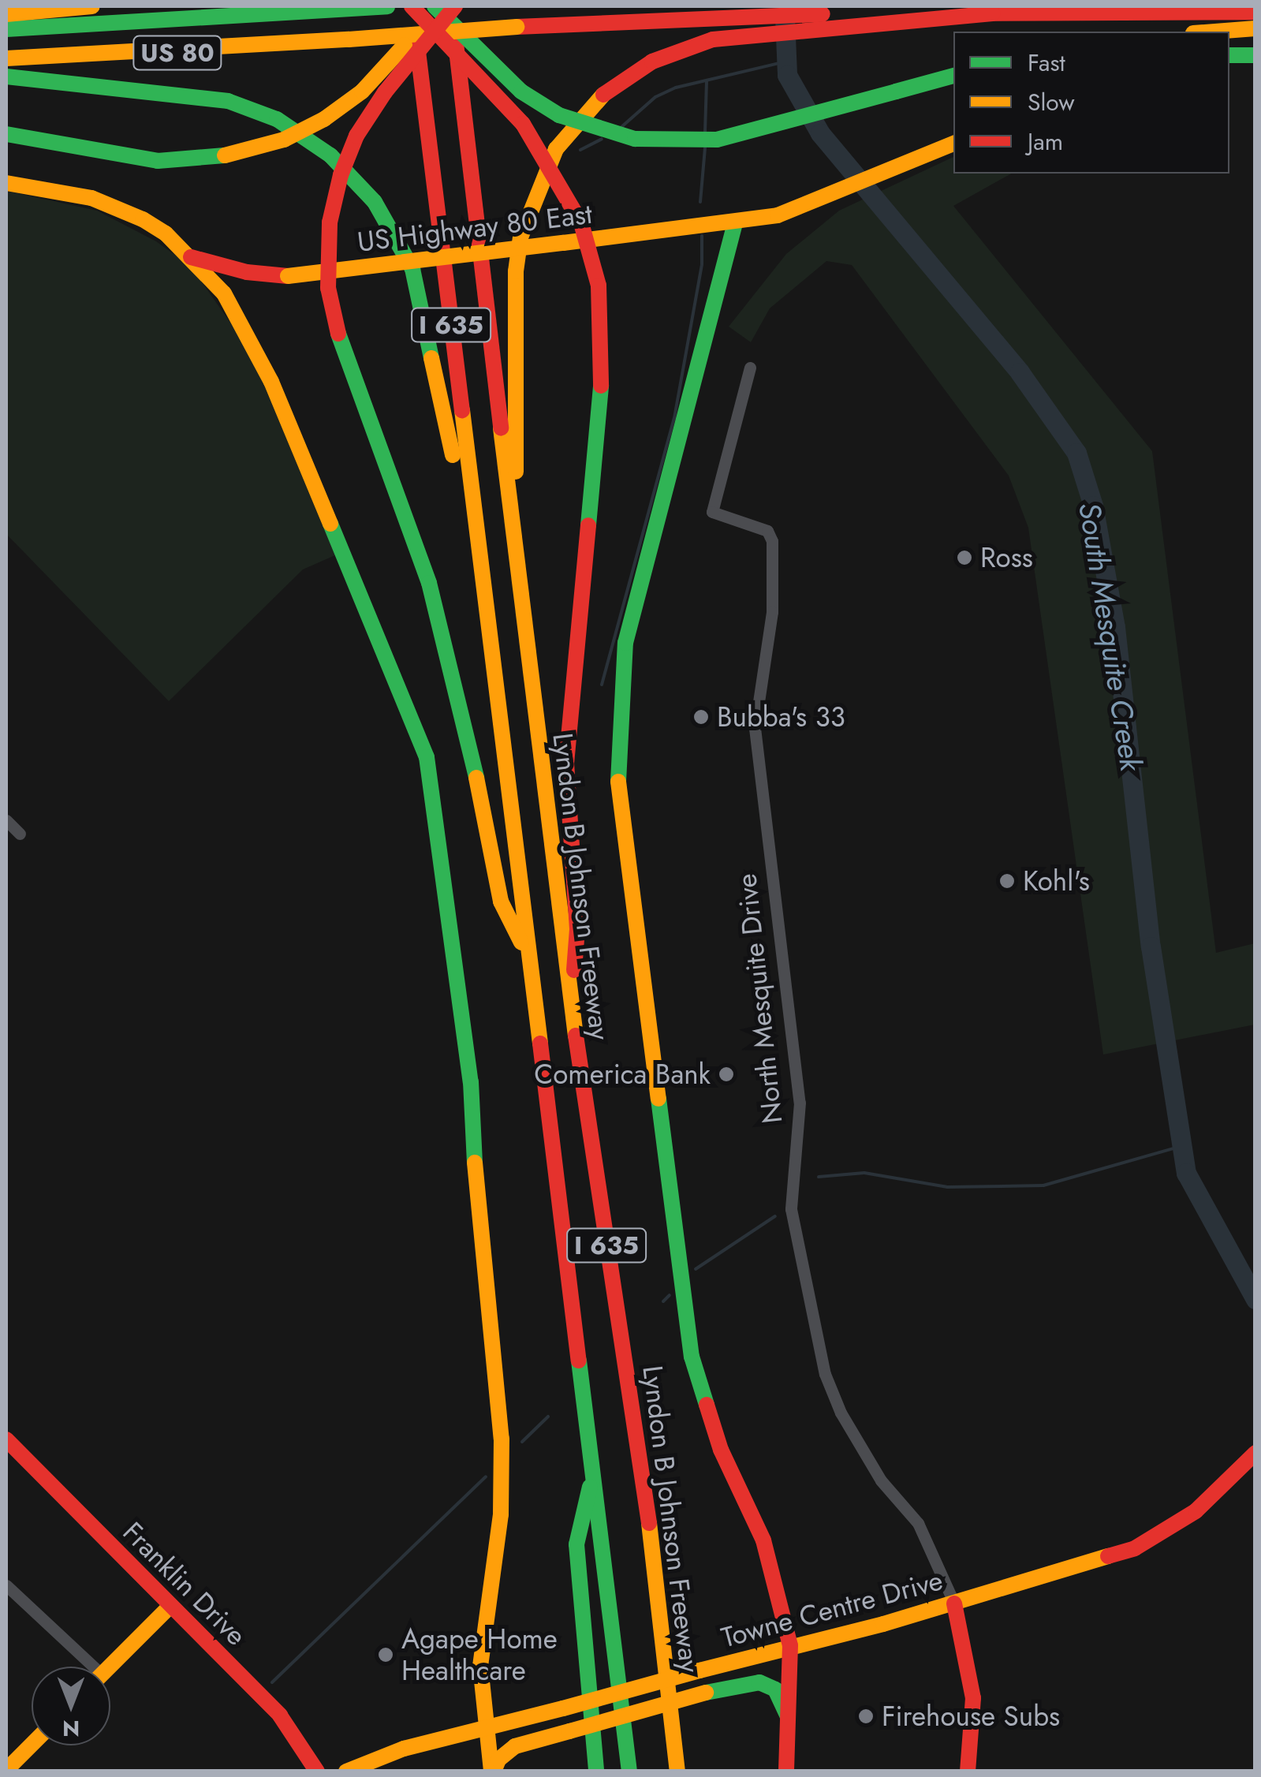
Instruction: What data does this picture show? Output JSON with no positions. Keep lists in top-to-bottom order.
{
  "streets": {
    "main road": [
      "US 80",
      "US Highway 80 East",
      "I 635",
      "Lyndon B Johnson Freeway",
      "North Mesquite Drive",
      "Franklin Drive",
      "Towne Centre Drive"
    ]
  },
  "crossings": [
    ["US Highway 80 East", "Lyndon B Johnson Freeway"],
    ["Lyndon B Johnson Freeway", "Towne Centre Drive"],
    ["North Mesquite Drive", "Towne Centre Drive"]
  ],
  "water": ["South Mesquite Creek"],
  "places": [
    "Ross",
    "Bubba's 33",
    "Kohl's",
    "Comerica Bank",
    "Agape Home Healthcare",
    "Firehouse Subs"
  ],
  "legend": ["Fast", "Slow", "Jam"],
  "north": "bottom"
}
